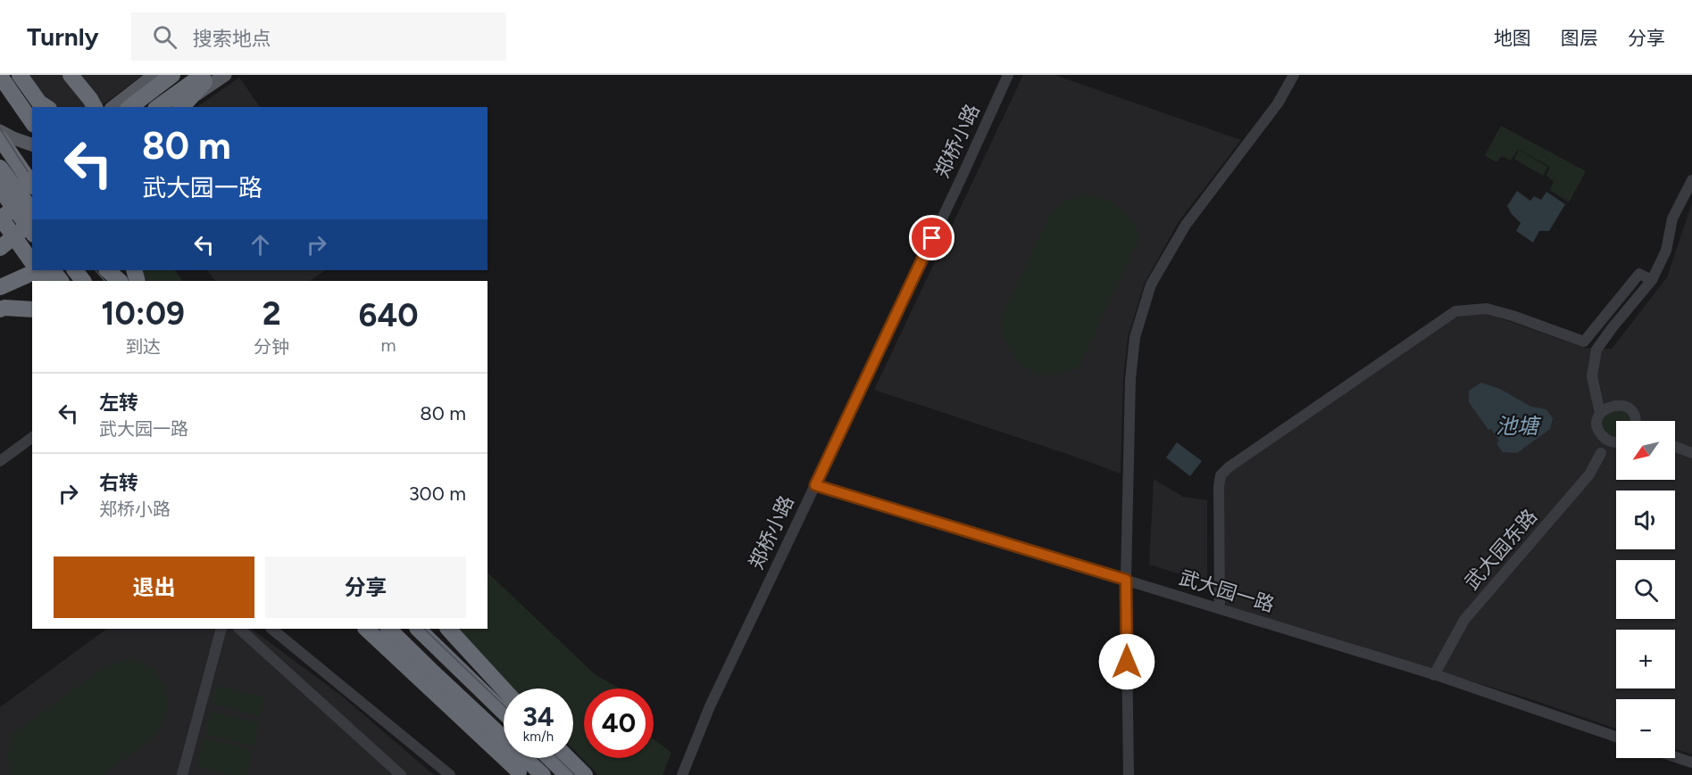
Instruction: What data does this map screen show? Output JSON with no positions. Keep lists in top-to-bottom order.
{
  "streets": {
    "street": ["郑桥小路", "武大园东路", "武大园一路"]
  },
  "crossings": [
    ["郑桥小路", "武大园一路"],
    ["武大园东路", "武大园一路"]
  ],
  "water": ["池塘"],
  "north": "bottom left",
  "page": {
    "header": "Turnly",
    "search": "搜索地点",
    "nav": ["地图", "图层", "分享"],
    "turn": ["80 m", "武大园一路"],
    "eta": [
      "10:09",
      "到达",
      "2",
      "分钟",
      "640",
      "m"
    ],
    "list": [
      {
        "name": "左转",
        "note": "武大园一路",
        "value": "80 m"
      },
      {
        "name": "右转",
        "note": "郑桥小路",
        "value": "300 m"
      }
    ],
    "map_buttons": ["+", "−"],
    "buttons": ["退出", "分享"],
    "speed": "34 km/h",
    "limit": "40"
  }
}
